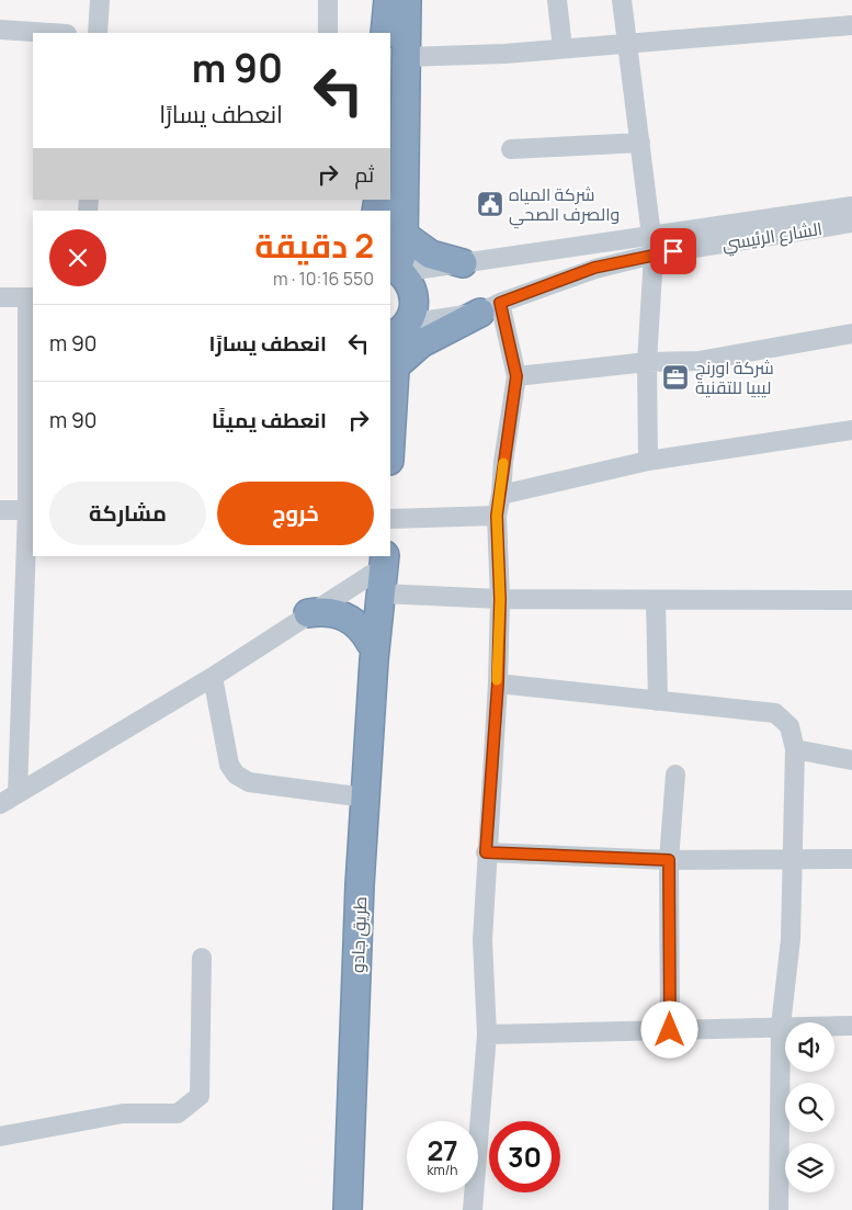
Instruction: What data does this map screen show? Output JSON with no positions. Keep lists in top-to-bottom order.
{
  "streets": {
    "highway": ["طريق جادو"],
    "street": ["الشارع الرئيسي"]
  },
  "places": {
    "public building": ["شركة المياه والصرف الصحي"],
    "office": ["شركة اورنج ليبيا للتقنية"]
  },
  "page": {
    "turn": ["90 m", "انعطف يسارًا"],
    "then": "ثم",
    "heading": ["2 دقيقة", "550 m · 10:16"],
    "list": [
      {
        "name": "انعطف يسارًا",
        "value": "90 m"
      },
      {
        "name": "انعطف يمينًا",
        "value": "90 m"
      }
    ],
    "buttons": ["خروج", "مشاركة"],
    "speed": "27 km/h",
    "limit": "30"
  }
}
